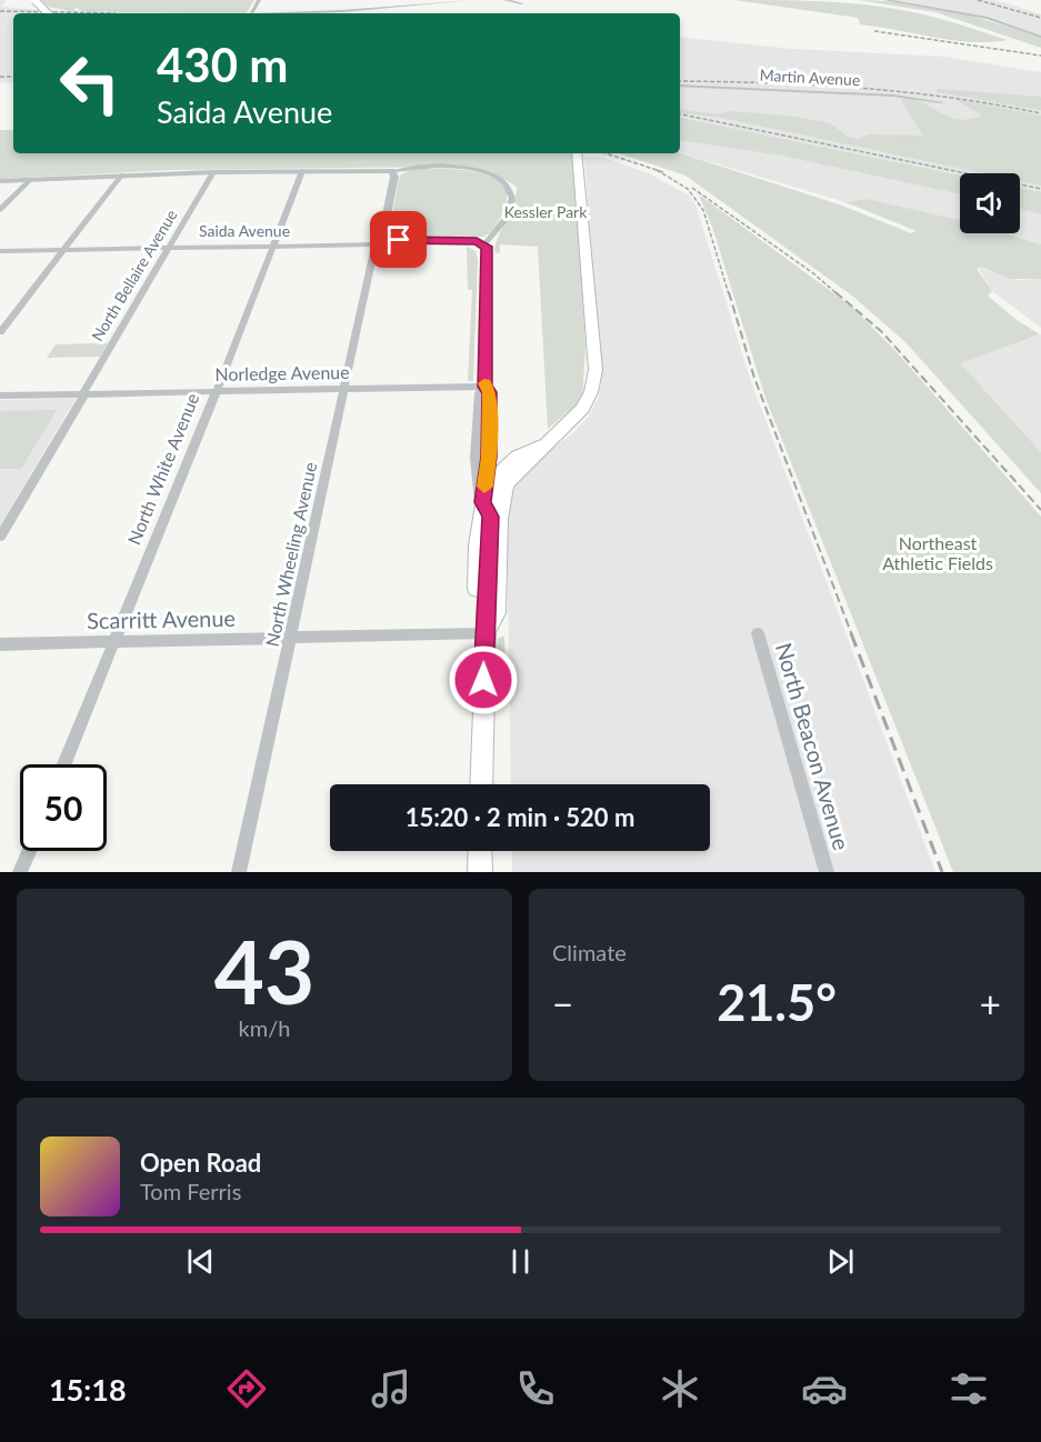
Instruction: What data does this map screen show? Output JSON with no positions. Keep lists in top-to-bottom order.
{
  "streets": {
    "street": [
      "Martin Avenue",
      "Saida Avenue",
      "North Bellaire Avenue",
      "Norledge Avenue",
      "North White Avenue",
      "North Wheeling Avenue",
      "Scarritt Avenue",
      "North Beacon Avenue"
    ]
  },
  "crossings": [
    ["Saida Avenue", "North Bellaire Avenue"],
    ["Saida Avenue", "North White Avenue"],
    ["Saida Avenue", "North Wheeling Avenue"],
    ["North Bellaire Avenue", "Norledge Avenue"],
    ["Norledge Avenue", "North White Avenue"],
    ["Norledge Avenue", "North Wheeling Avenue"],
    ["North White Avenue", "Scarritt Avenue"],
    ["North Wheeling Avenue", "Scarritt Avenue"]
  ],
  "parks": ["Kessler Park", "Northeast Athletic Fields"],
  "page": {
    "turn": ["430 m", "Saida Avenue"],
    "limit": "50",
    "trip": "15:20 · 2 min · 520 m",
    "tile": [
      ["43", "km/h"],
      "Climate"
    ],
    "heat": ["−", "21.5°", "+"],
    "song": ["Open Road", "Tom Ferris"],
    "tabs": "15:18"
  }
}
